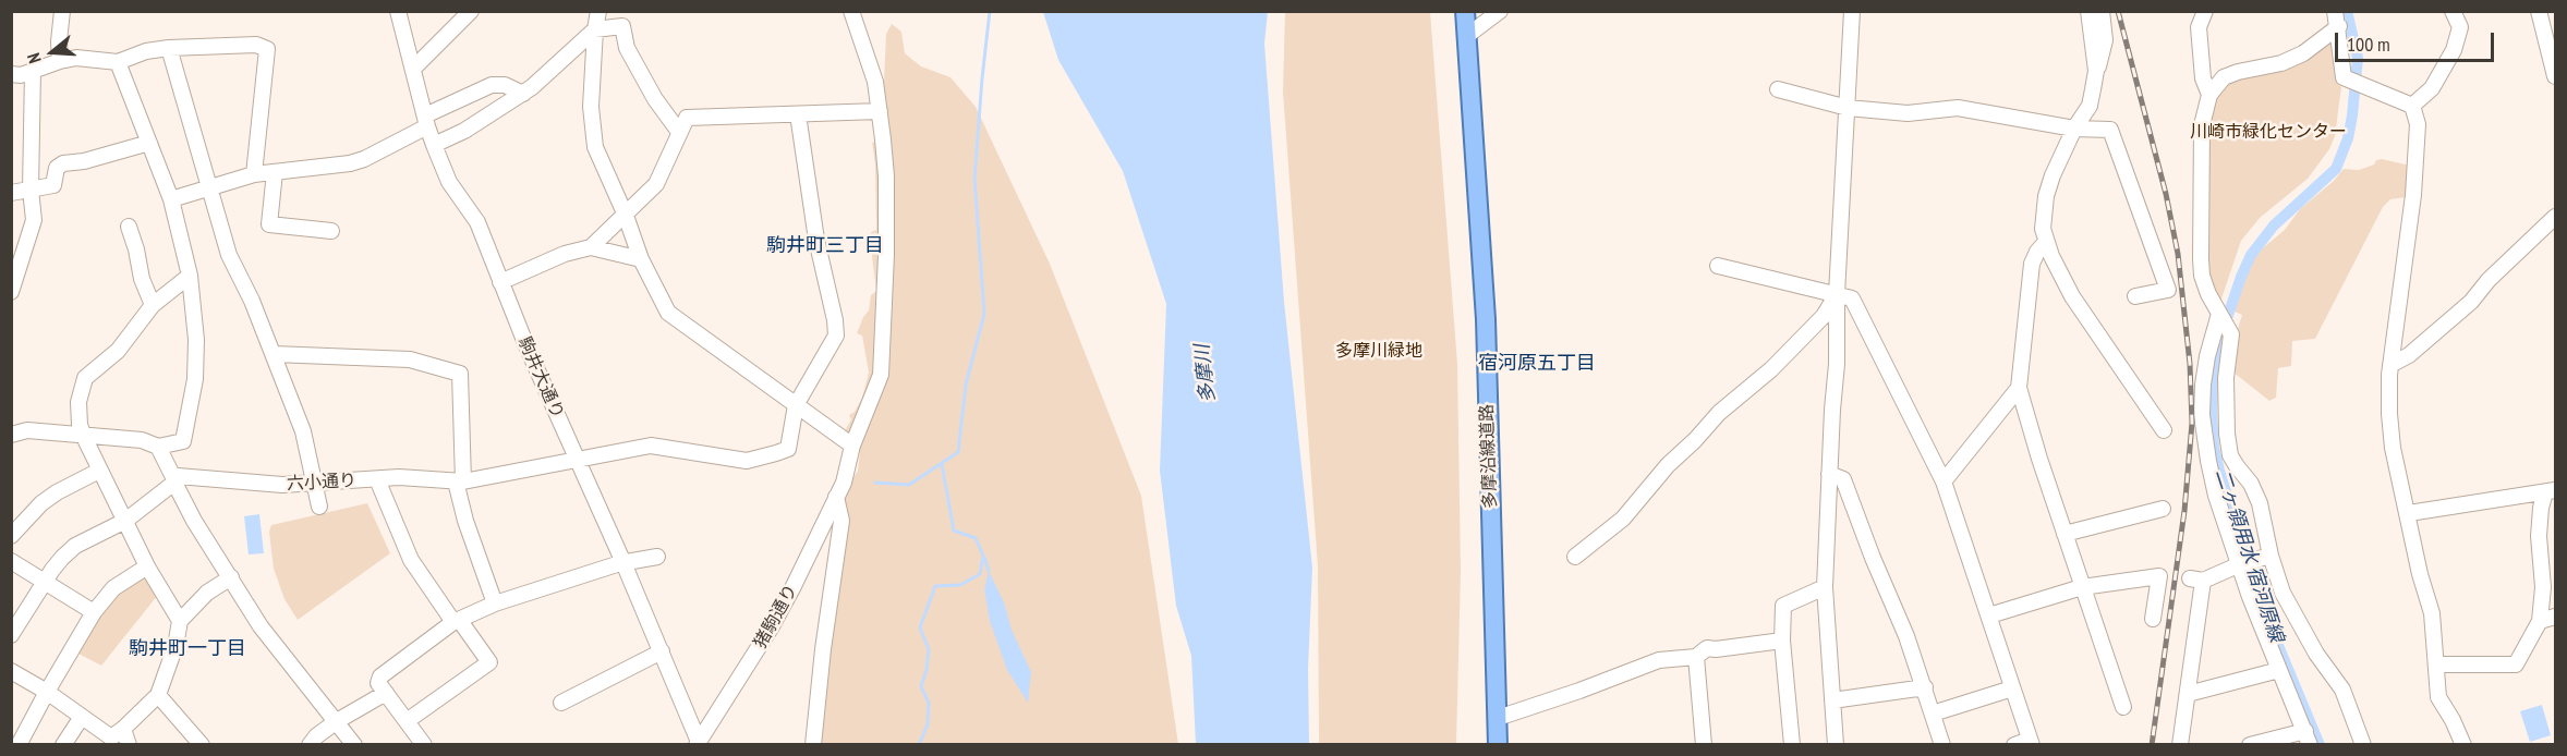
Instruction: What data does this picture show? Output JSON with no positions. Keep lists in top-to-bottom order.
{
  "streets": {
    "main road": ["多摩沿線道路"],
    "street": ["駒井大通り", "六小通り", "猪駒通り"]
  },
  "crossings": [
    ["駒井大通り", "六小通り"],
    ["駒井大通り", "猪駒通り"]
  ],
  "districts": ["駒井町三丁目", "宿河原五丁目", "駒井町一丁目"],
  "water": ["多摩川", "二ヶ領用水 宿河原線"],
  "parks": ["川崎市緑化センター", "多摩川緑地"],
  "scale_bar": "100 m",
  "north": "left"
}
